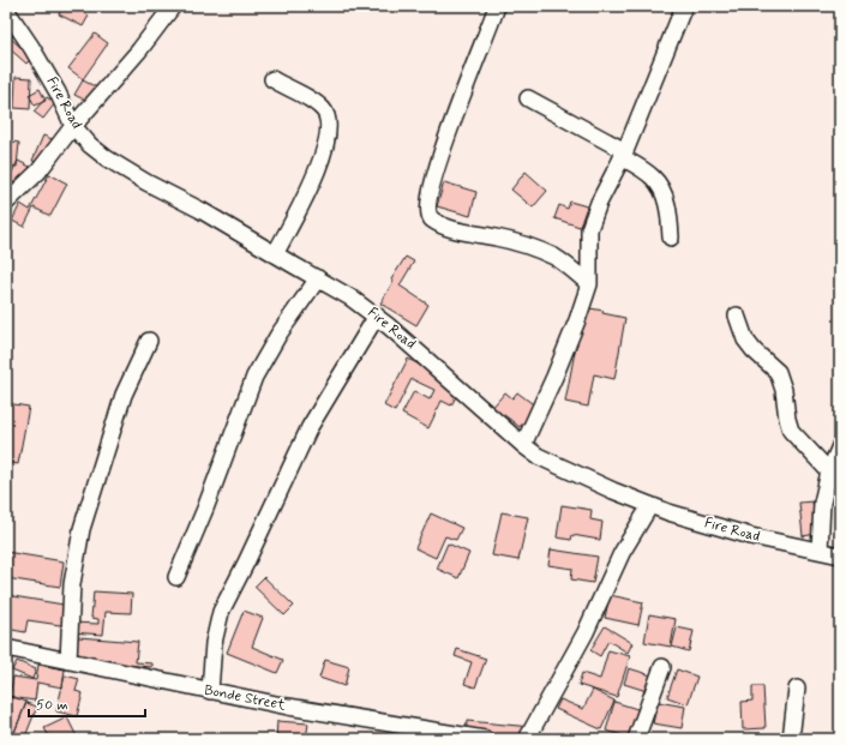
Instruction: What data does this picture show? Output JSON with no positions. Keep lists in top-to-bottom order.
{
  "streets": {
    "street": ["Fire Road", "Bonde Street"]
  },
  "scale_bar": "50 m"
}
